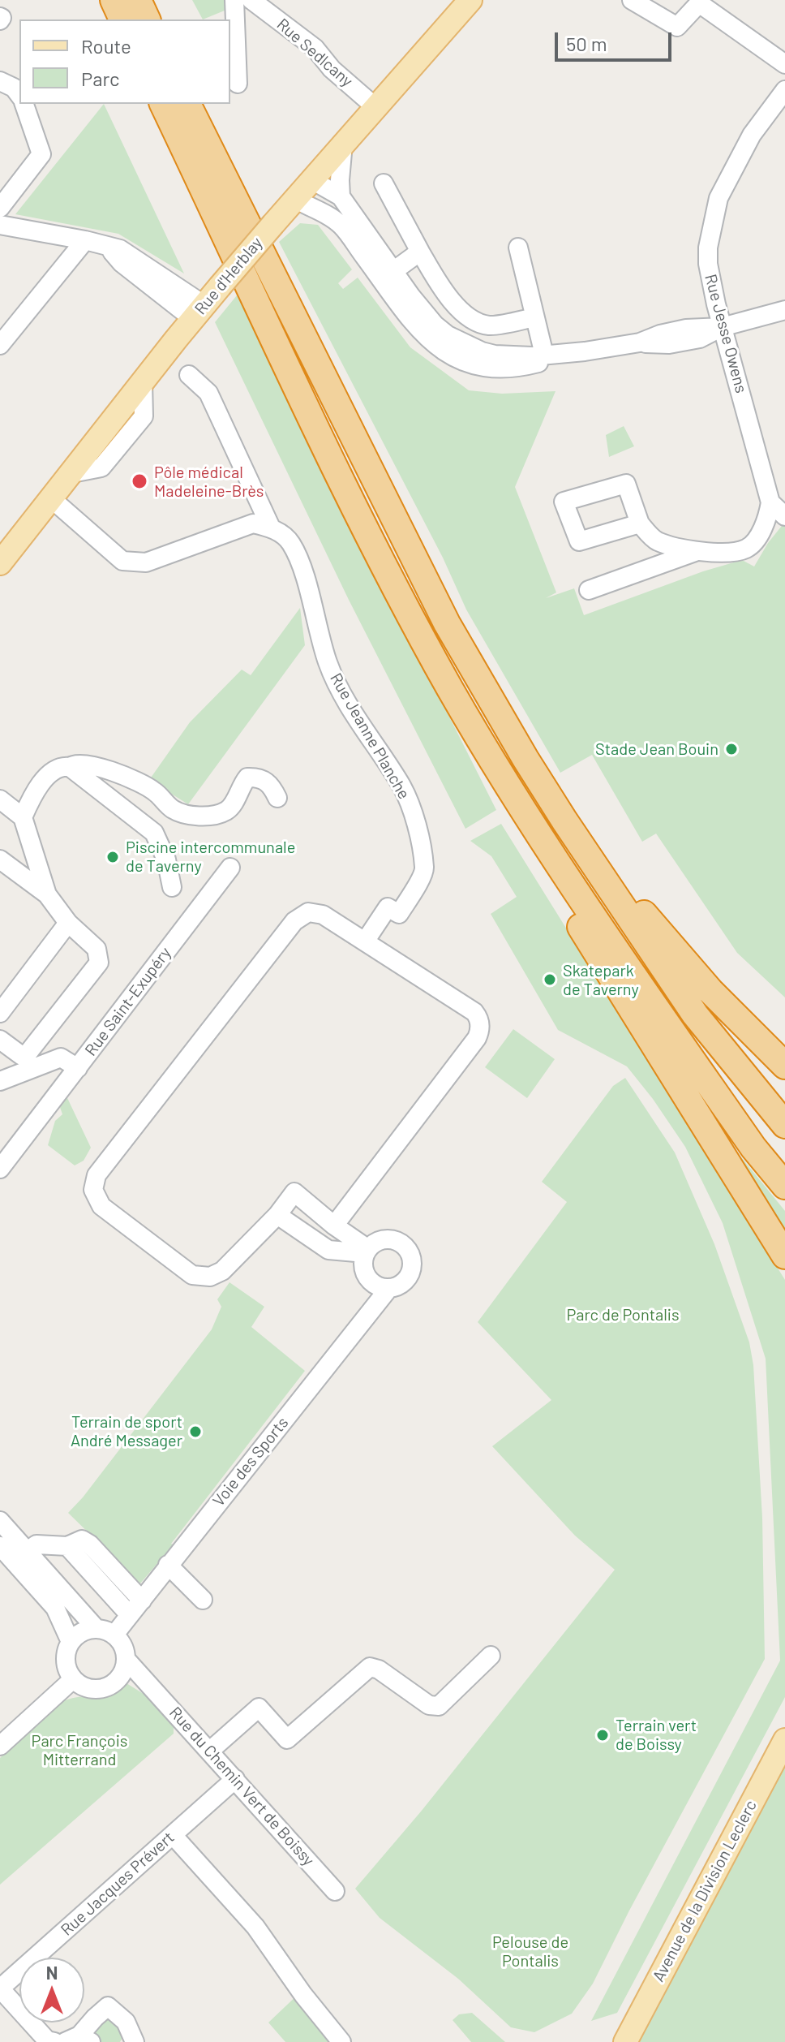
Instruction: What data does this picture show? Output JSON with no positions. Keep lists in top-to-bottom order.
{
  "streets": {
    "main road": ["Rue d'Herblay", "Avenue de la Division Leclerc"],
    "street": [
      "Rue Sedlcany",
      "Rue Jesse Owens",
      "Rue Jeanne Planche",
      "Rue Saint-Exupéry",
      "Voie des Sports",
      "Rue du Chemin Vert de Boissy",
      "Rue Jacques Prévert"
    ]
  },
  "crossings": [
    ["Rue Sedlcany", "Rue d'Herblay"],
    ["Voie des Sports", "Rue du Chemin Vert de Boissy"],
    ["Rue du Chemin Vert de Boissy", "Rue Jacques Prévert"]
  ],
  "parks": ["Parc de Pontalis", "Parc François Mitterrand", "Pelouse de Pontalis"],
  "places": [
    "Pôle médical Madeleine-Brès",
    "Stade Jean Bouin",
    "Piscine intercommunale de Taverny",
    "Skatepark de Taverny",
    "Terrain de sport André Messager",
    "Terrain vert de Boissy"
  ],
  "legend": ["Route", "Parc"],
  "scale_bar": "50 m",
  "north": "top"
}
